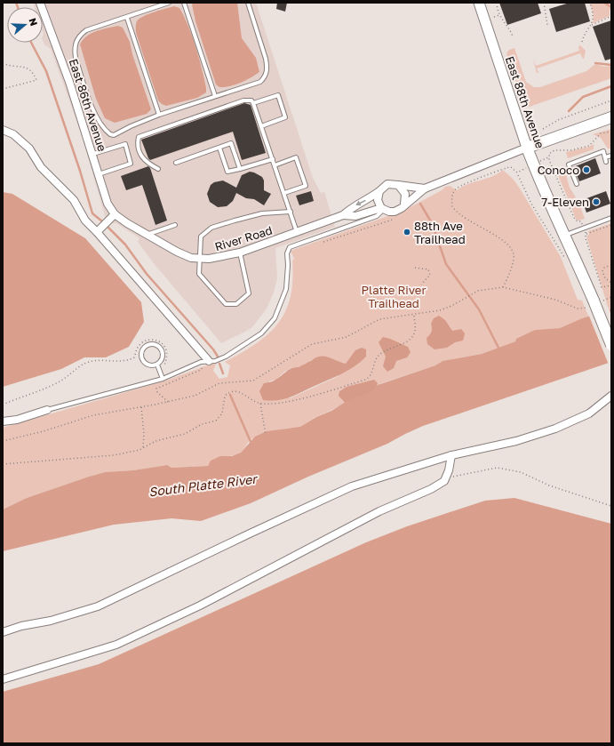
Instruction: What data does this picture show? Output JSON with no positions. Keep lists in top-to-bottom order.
{
  "streets": {
    "main road": ["East 88th Avenue"],
    "street": ["East 86th Avenue", "River Road"]
  },
  "crossings": [
    ["East 86th Avenue", "River Road"]
  ],
  "water": ["South Platte River"],
  "parks": ["Platte River Trailhead"],
  "places": ["Conoco", "7-Eleven", "88th Ave Trailhead"],
  "north": "right"
}
